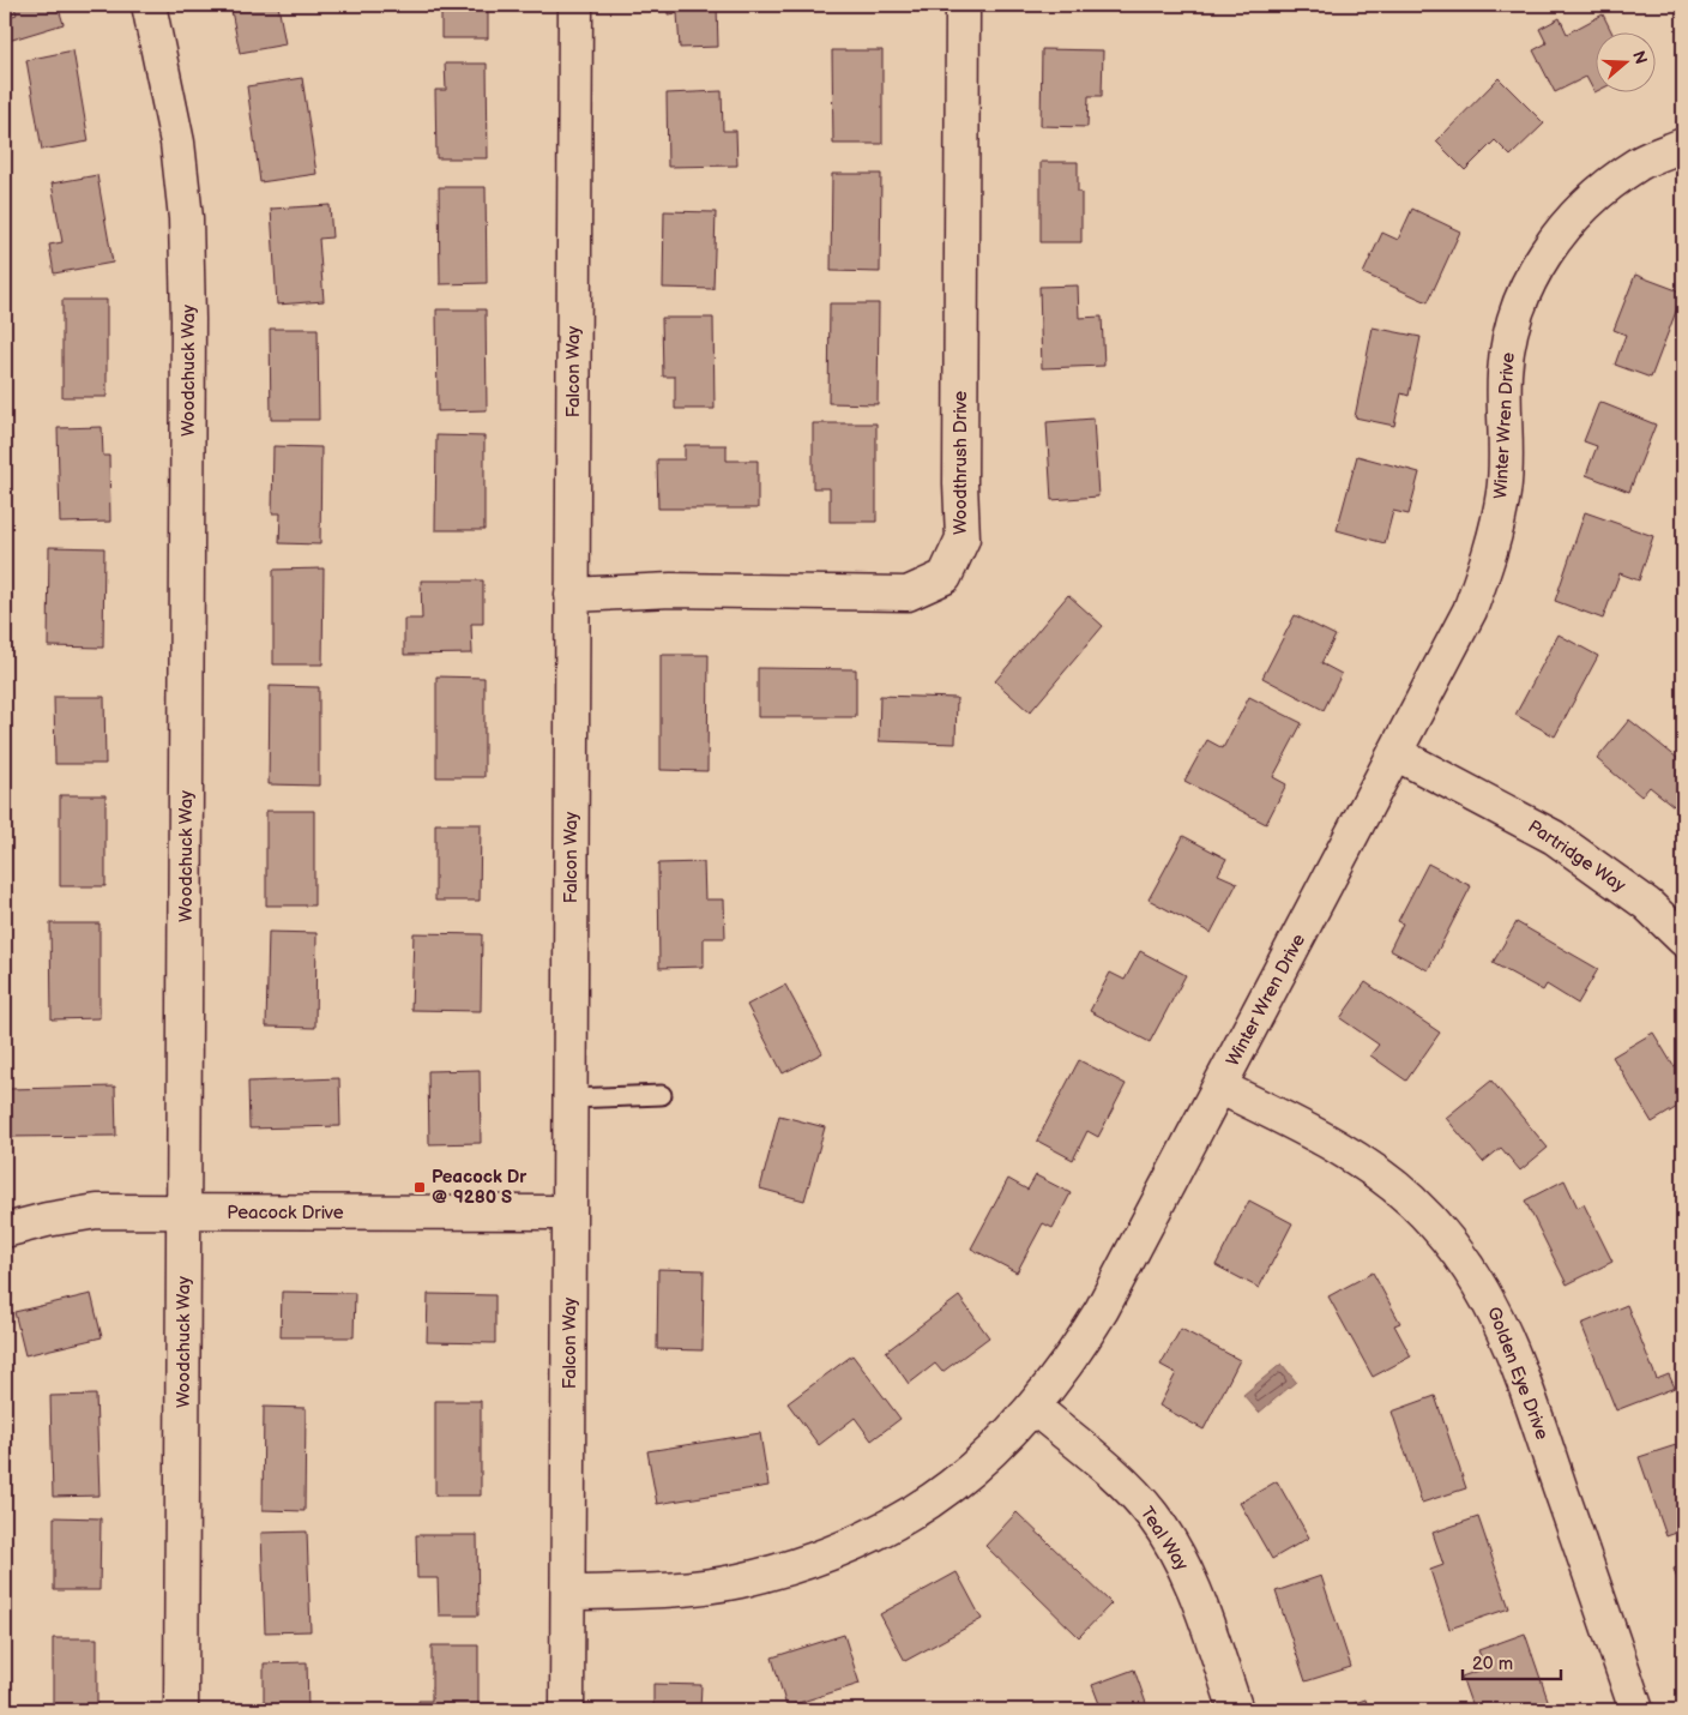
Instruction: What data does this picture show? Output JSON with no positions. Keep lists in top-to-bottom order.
{
  "streets": {
    "street": [
      "Woodchuck Way",
      "Falcon Way",
      "Winter Wren Drive",
      "Woodthrush Drive",
      "Partridge Way",
      "Peacock Drive",
      "Golden Eye Drive",
      "Teal Way"
    ]
  },
  "crossings": [
    ["Woodchuck Way", "Peacock Drive"],
    ["Falcon Way", "Winter Wren Drive"],
    ["Falcon Way", "Woodthrush Drive"],
    ["Falcon Way", "Peacock Drive"],
    ["Winter Wren Drive", "Partridge Way"],
    ["Winter Wren Drive", "Golden Eye Drive"],
    ["Winter Wren Drive", "Teal Way"]
  ],
  "places": {
    "transit": ["Peacock Dr @ 9280 S"]
  },
  "scale_bar": "20 m",
  "north": "right"
}
